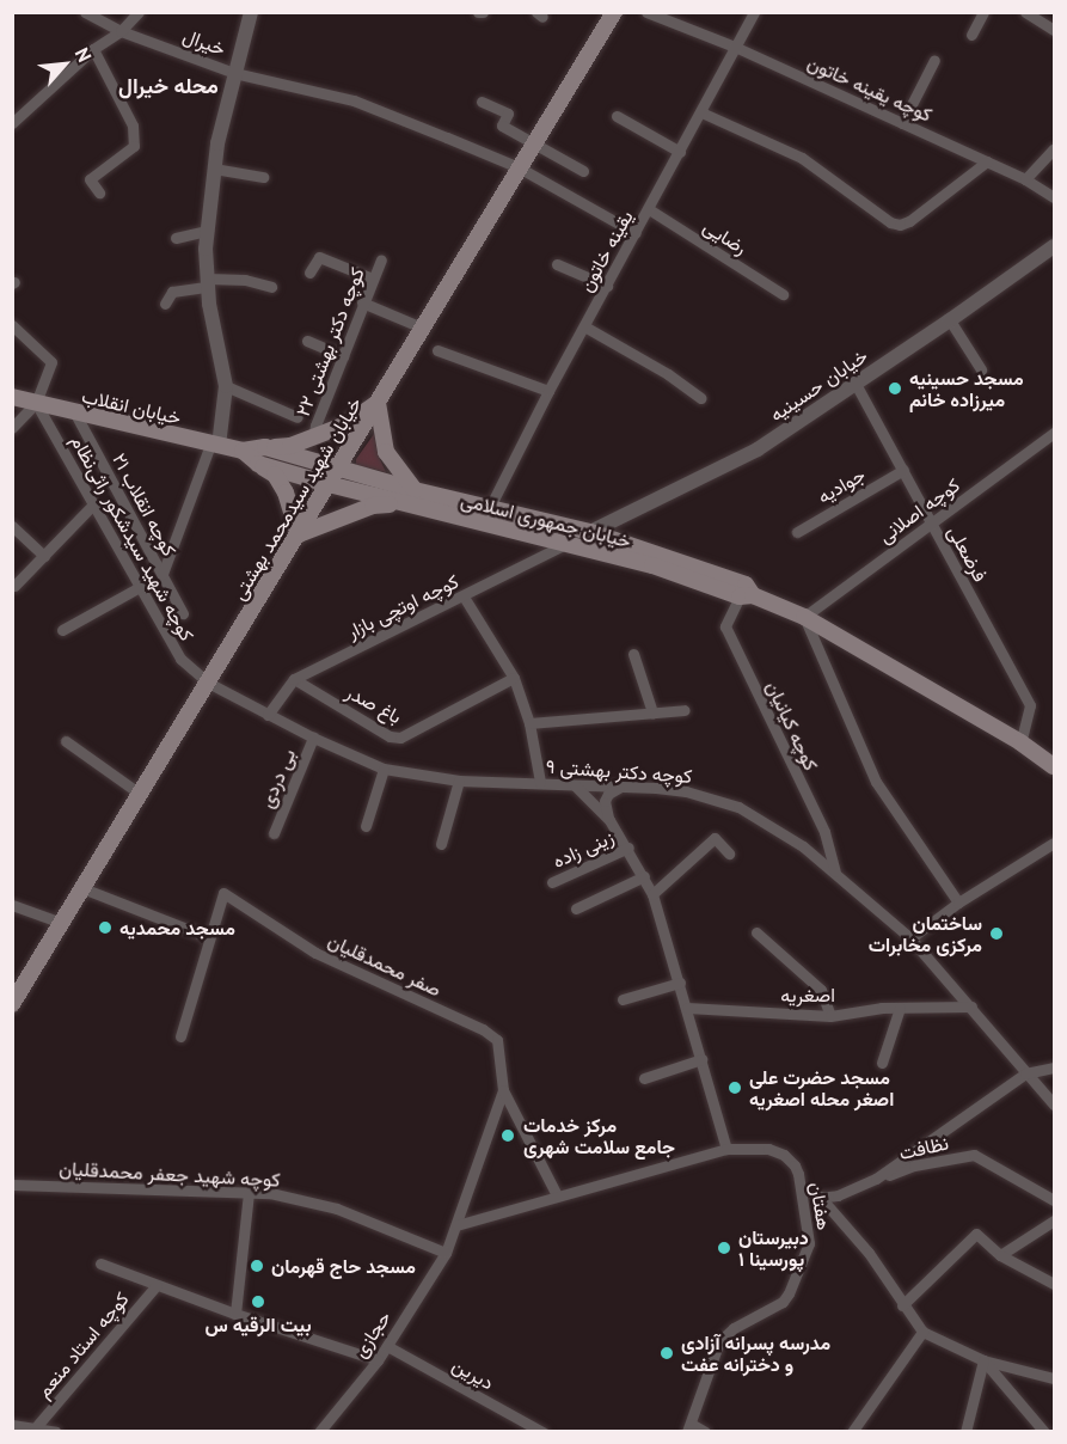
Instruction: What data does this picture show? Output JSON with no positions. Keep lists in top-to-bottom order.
{
  "streets": {
    "main road": ["خیابان انقلاب", "خیابان شهید سیدمحمد بهشتی", "خیابان جمهوری اسلامی"],
    "street": [
      "خیرال",
      "کوچه یقینه خاتون",
      "رضایی",
      "یقینه خاتون",
      "کوچه دکتر بهشتی ۲۲",
      "خیابان حسینیه",
      "جوادیه",
      "کوچه انقلاب ۲۱",
      "کوچه اصلانی",
      "کوچه شهید سیدشکور راثی‌نظام",
      "فرضعلی",
      "کوچه اوتچی بازار",
      "باغ صدر",
      "کوچه کیانیان",
      "کوچه دکتر بهشتی ۹",
      "بی دردی",
      "زینی زاده",
      "صفر محمدقلیان",
      "اصغریه",
      "نظافت",
      "کوچه شهید جعفر محمدقلیان",
      "هفتان",
      "حجازی",
      "کوچه استاد منعم",
      "دیرین"
    ]
  },
  "crossings": [
    ["خیرال", "یقینه خاتون"],
    ["خیرال", "خیابان شهید سیدمحمد بهشتی"],
    ["کوچه یقینه خاتون", "یقینه خاتون"],
    ["رضایی", "یقینه خاتون"],
    ["یقینه خاتون", "خیابان جمهوری اسلامی"],
    ["خیابان حسینیه", "خیابان جمهوری اسلامی"],
    ["خیابان حسینیه", "فرضعلی"],
    ["خیابان انقلاب", "کوچه انقلاب ۲۱"],
    ["خیابان انقلاب", "کوچه شهید سیدشکور راثی‌نظام"],
    ["جوادیه", "فرضعلی"],
    ["خیابان شهید سیدمحمد بهشتی", "خیابان جمهوری اسلامی"],
    ["خیابان شهید سیدمحمد بهشتی", "کوچه شهید سیدشکور راثی‌نظام"],
    ["خیابان شهید سیدمحمد بهشتی", "کوچه دکتر بهشتی ۹"],
    ["کوچه اصلانی", "خیابان جمهوری اسلامی"],
    ["کوچه اصلانی", "فرضعلی"],
    ["خیابان جمهوری اسلامی", "فرضعلی"],
    ["خیابان جمهوری اسلامی", "کوچه اوتچی بازار"],
    ["خیابان جمهوری اسلامی", "کوچه کیانیان"],
    ["کوچه شهید سیدشکور راثی‌نظام", "کوچه دکتر بهشتی ۹"],
    ["کوچه اوتچی بازار", "باغ صدر"],
    ["کوچه اوتچی بازار", "کوچه دکتر بهشتی ۹"],
    ["کوچه کیانیان", "کوچه دکتر بهشتی ۹"],
    ["کوچه دکتر بهشتی ۹", "بی دردی"],
    ["کوچه دکتر بهشتی ۹", "اصغریه"],
    ["صفر محمدقلیان", "کوچه شهید جعفر محمدقلیان"],
    ["صفر محمدقلیان", "هفتان"],
    ["صفر محمدقلیان", "حجازی"],
    ["کوچه شهید جعفر محمدقلیان", "حجازی"],
    ["حجازی", "دیرین"]
  ],
  "districts": ["محله خیرال"],
  "places": [
    "مسجد حسینیه میرزاده خانم",
    "مسجد محمدیه",
    "ساختمان مرکزی مخابرات",
    "مسجد حضرت علی اصغر محله اصغریه",
    "مرکز خدمات جامع سلامت شهری",
    "دبیرستان پورسینا ۱",
    "مسجد حاج قهرمان",
    "بیت الرقیه س",
    "مدرسه پسرانه آزادی و دخترانه عفت"
  ],
  "north": "top right"
}
